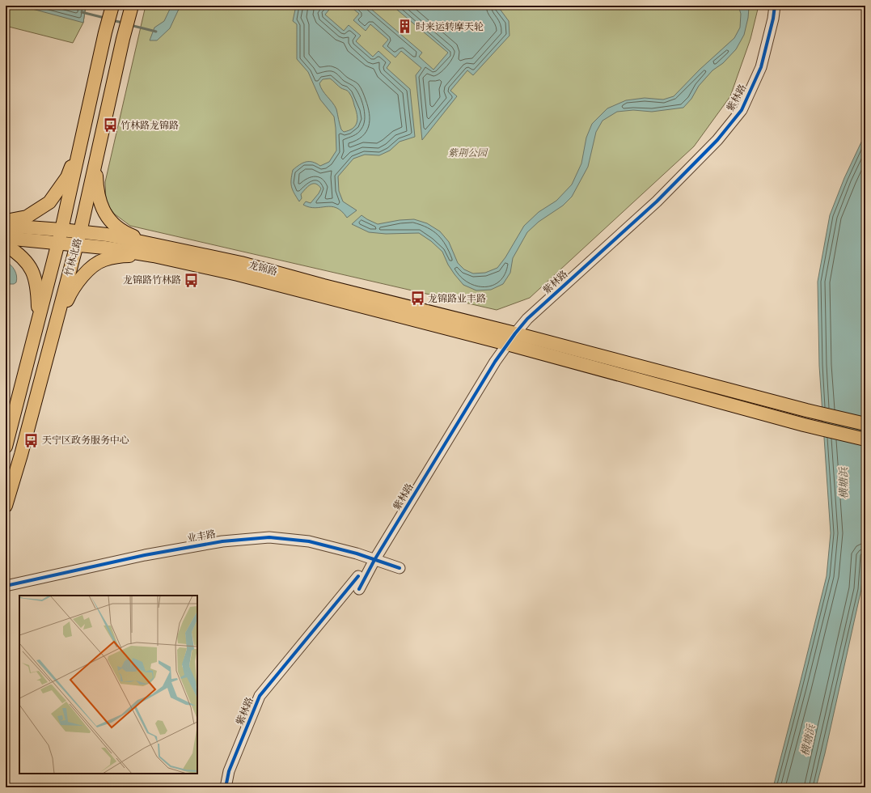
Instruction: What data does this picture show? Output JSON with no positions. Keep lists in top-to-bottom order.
{
  "streets": {
    "main road": ["竹林北路", "龙锦路"],
    "street": ["紫林路", "业丰路"]
  },
  "crossings": [
    ["紫林路", "龙锦路"],
    ["紫林路", "业丰路"],
    ["竹林北路", "龙锦路"]
  ],
  "water": ["横塘浜"],
  "parks": ["紫荆公园"],
  "places": {
    "building": ["时来运转摩天轮"],
    "bus stop": [
      "竹林路龙锦路",
      "龙锦路竹林路",
      "龙锦路业丰路",
      "天宁区政务服务中心"
    ]
  }
}
